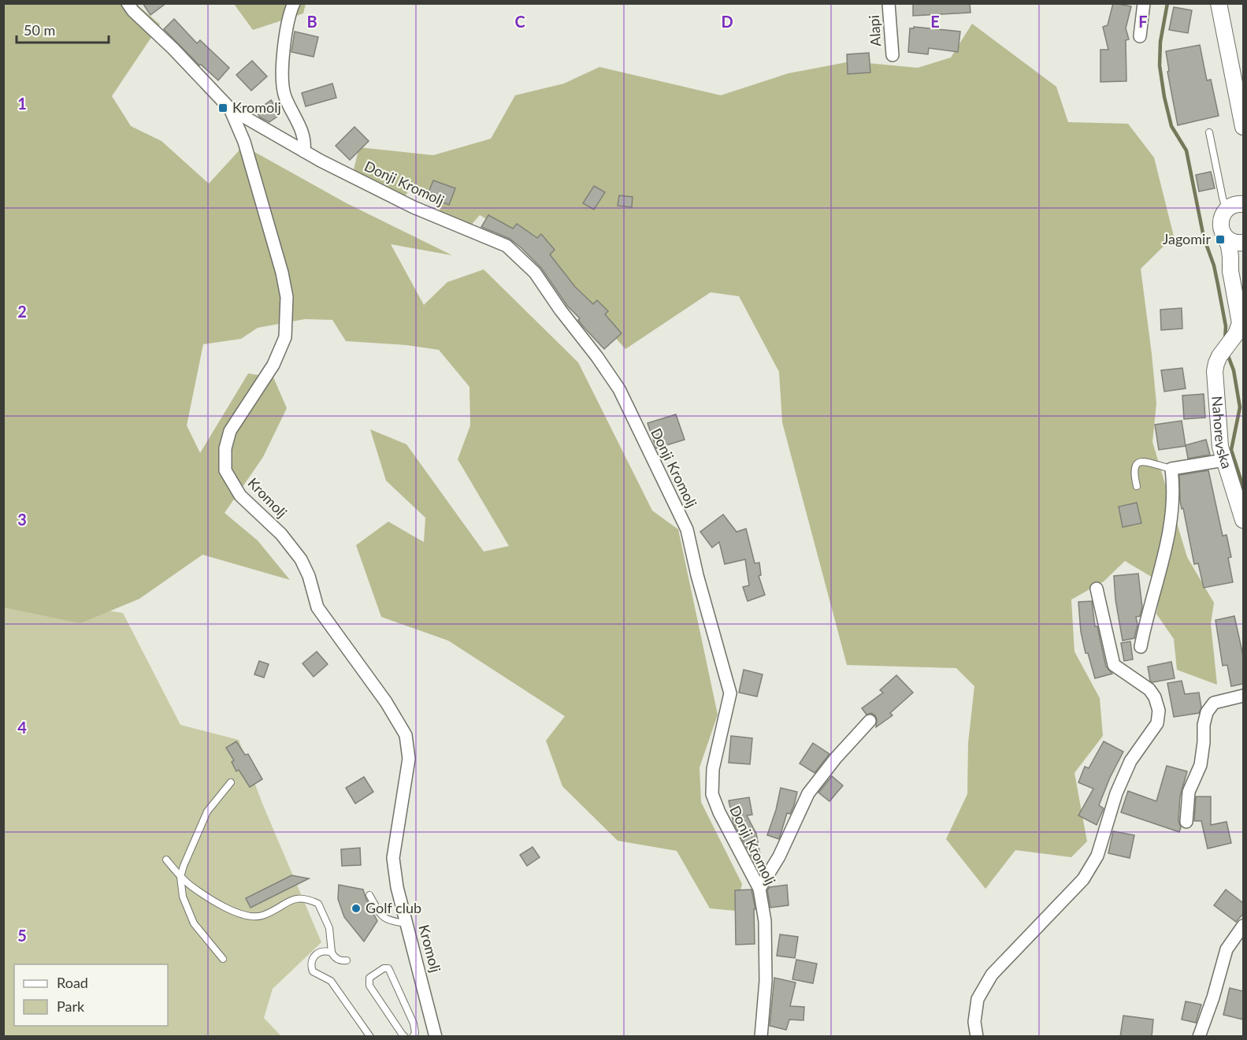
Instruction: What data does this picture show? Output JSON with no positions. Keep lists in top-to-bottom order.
{
  "streets": {
    "street": [
      "Alapi",
      "Donji Kromolj",
      "Nahorevska",
      "Kromolj"
    ]
  },
  "crossings": [
    ["Donji Kromolj", "Kromolj"]
  ],
  "places": {
    "transit": ["Kromolj", "Jagomir"],
    "other": ["Golf club"]
  },
  "legend": ["Road", "Park"],
  "scale_bar": "50 m",
  "grid": {
    "columns": [
      "B",
      "C",
      "D",
      "E",
      "F"
    ],
    "rows": [
      "1",
      "2",
      "3",
      "4",
      "5"
    ]
  }
}
